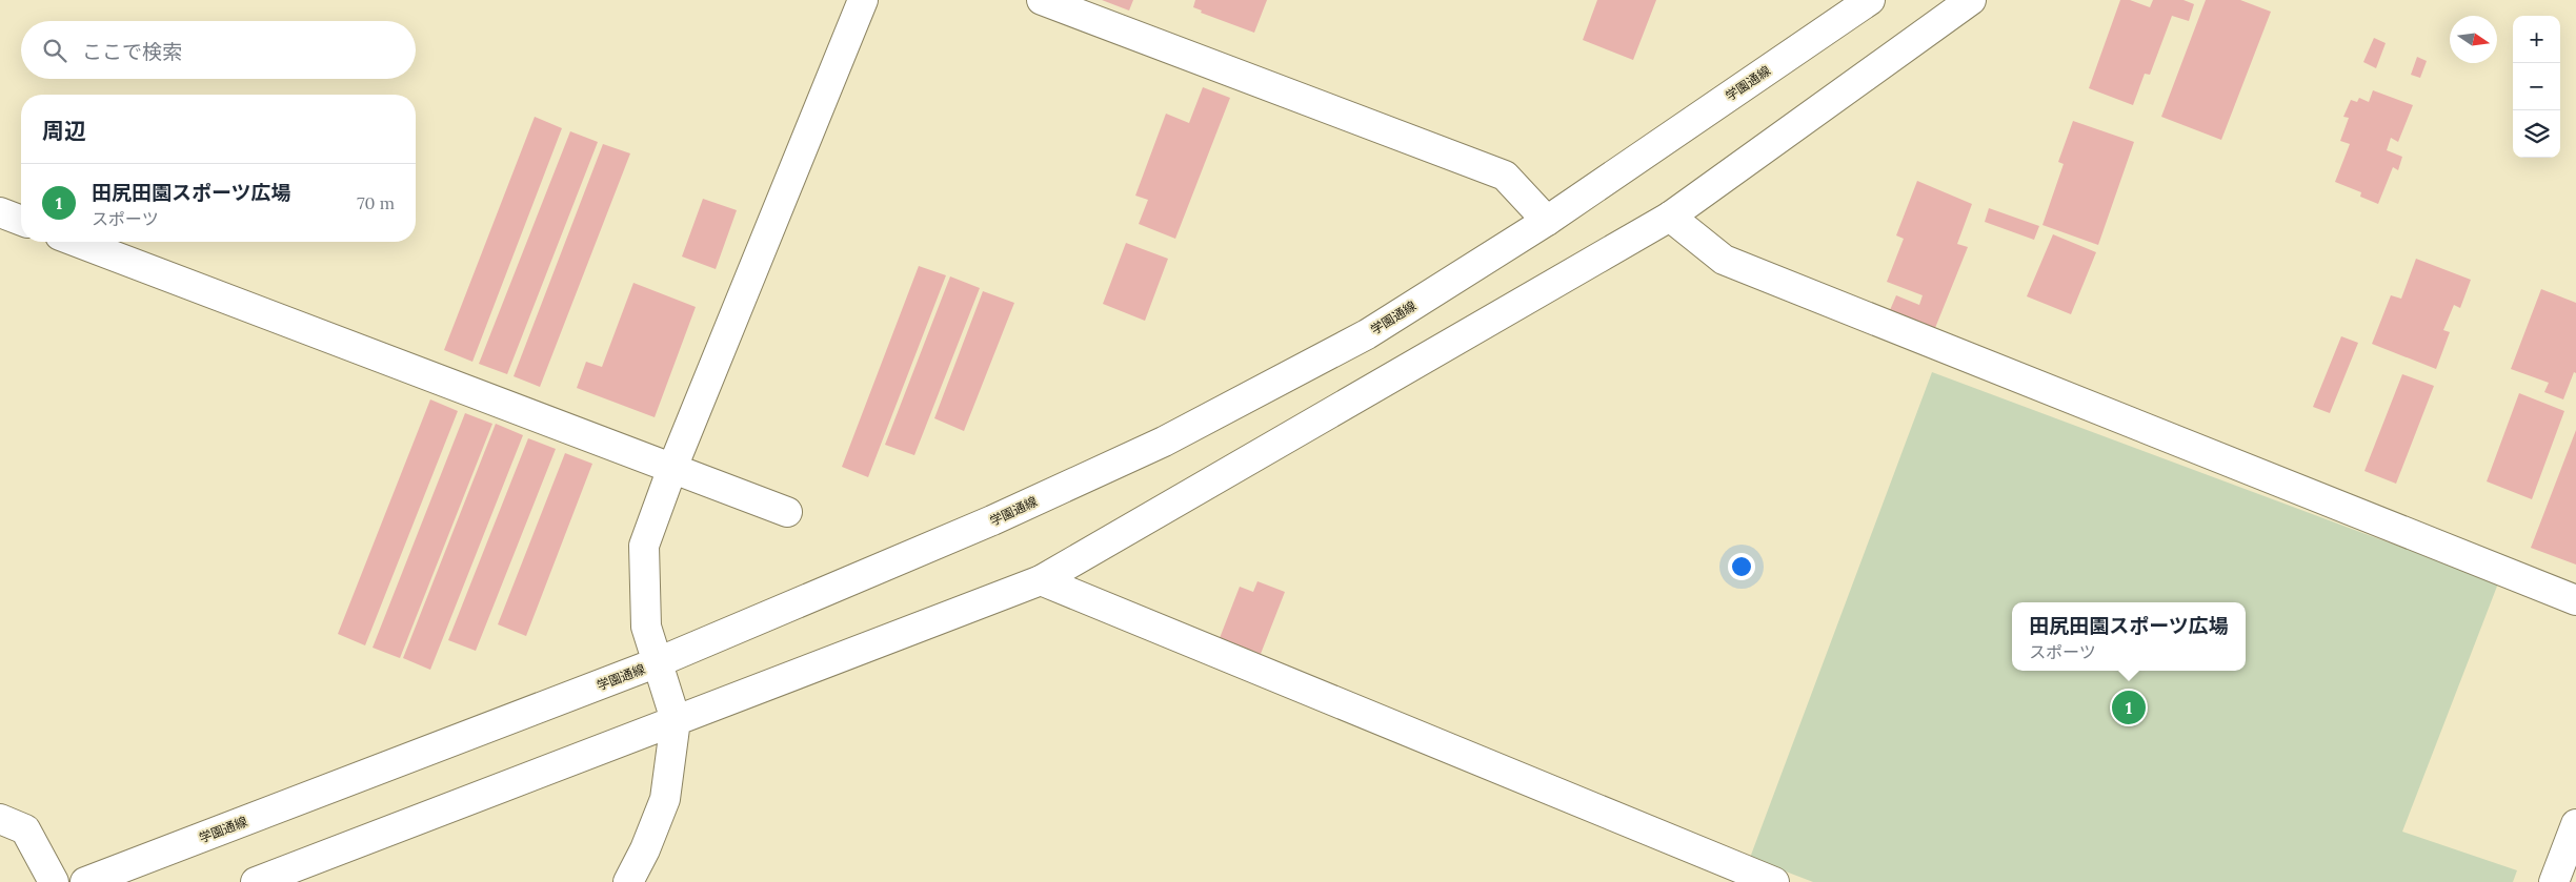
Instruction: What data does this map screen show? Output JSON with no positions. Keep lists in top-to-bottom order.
{
  "streets": {
    "street": ["学園通線"]
  },
  "north": "right",
  "page": {
    "map_buttons": ["+", "−"],
    "search": "ここで検索",
    "heading": "周辺",
    "list": [
      {
        "mark": "1",
        "name": "田尻田園スポーツ広場",
        "note": "スポーツ",
        "value": "70 m"
      }
    ],
    "popup": ["田尻田園スポーツ広場", "スポーツ"],
    "pins": "1"
  }
}
